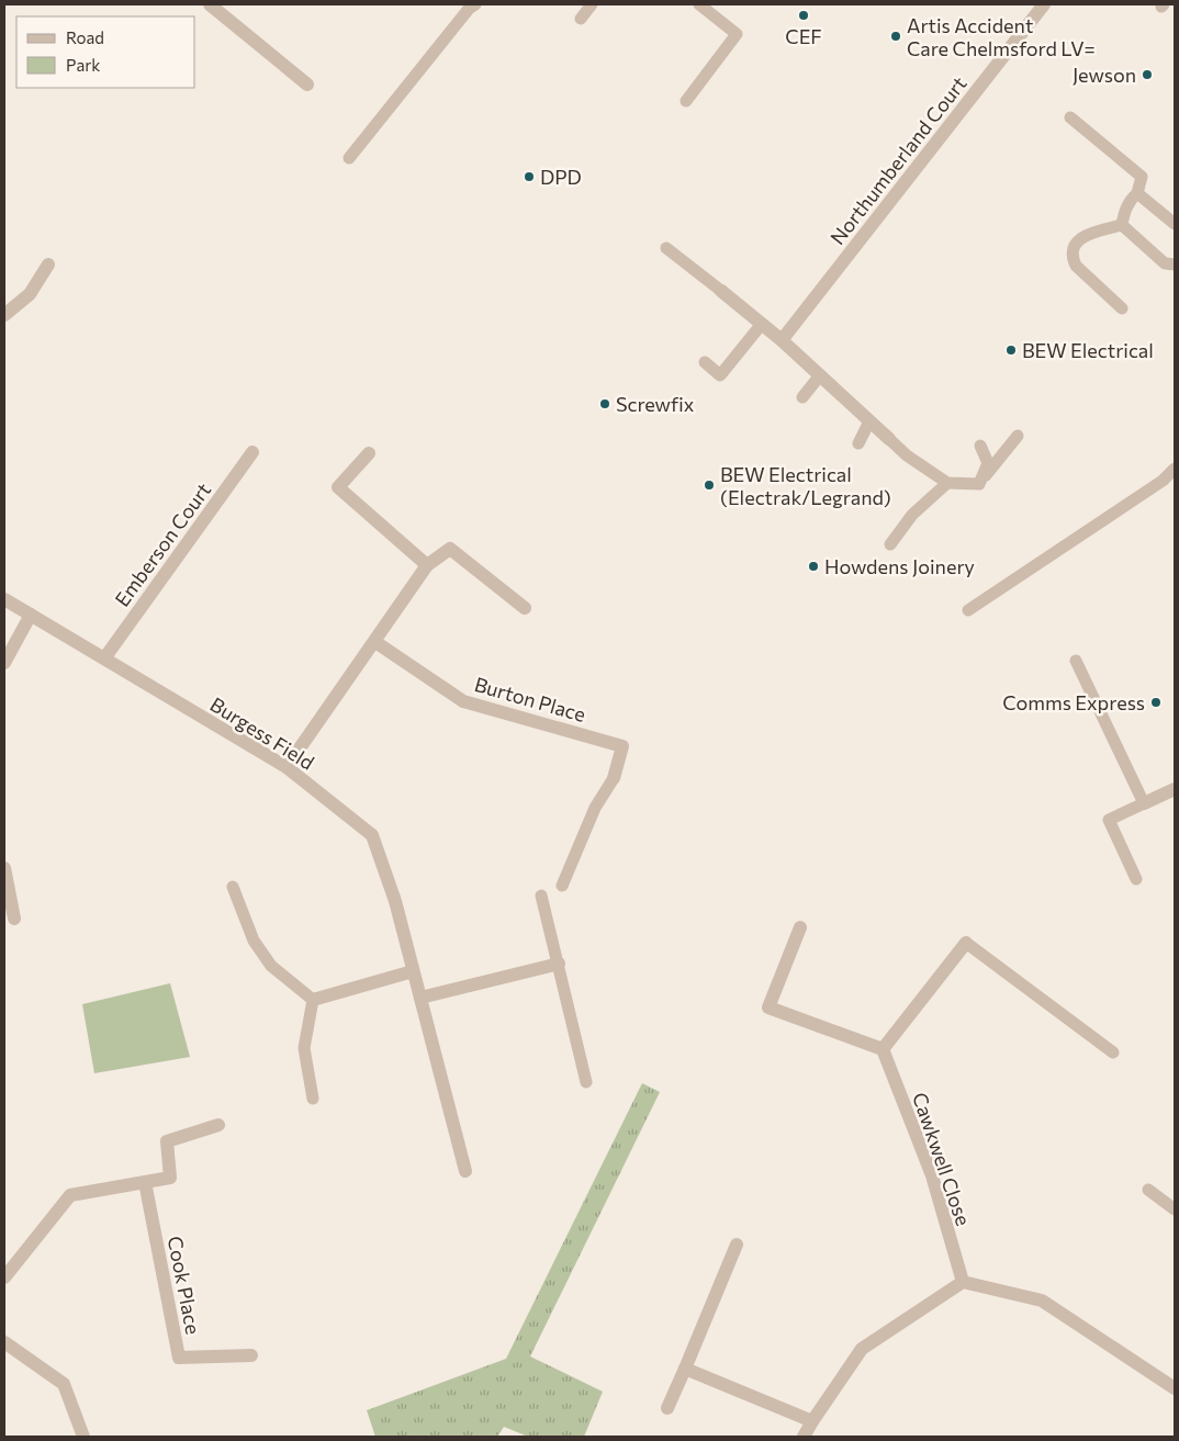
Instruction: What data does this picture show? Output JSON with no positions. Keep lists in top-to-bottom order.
{
  "streets": {
    "street": [
      "Northumberland Court",
      "Emberson Court",
      "Burton Place",
      "Burgess Field",
      "Cawkwell Close",
      "Cook Place"
    ]
  },
  "crossings": [
    ["Emberson Court", "Burgess Field"]
  ],
  "places": [
    "CEF",
    "Artis Accident Care Chelmsford LV=",
    "Jewson",
    "DPD",
    "BEW Electrical",
    "Screwfix",
    "BEW Electrical (Electrak/Legrand)",
    "Howdens Joinery",
    "Comms Express"
  ],
  "legend": ["Road", "Park"]
}
